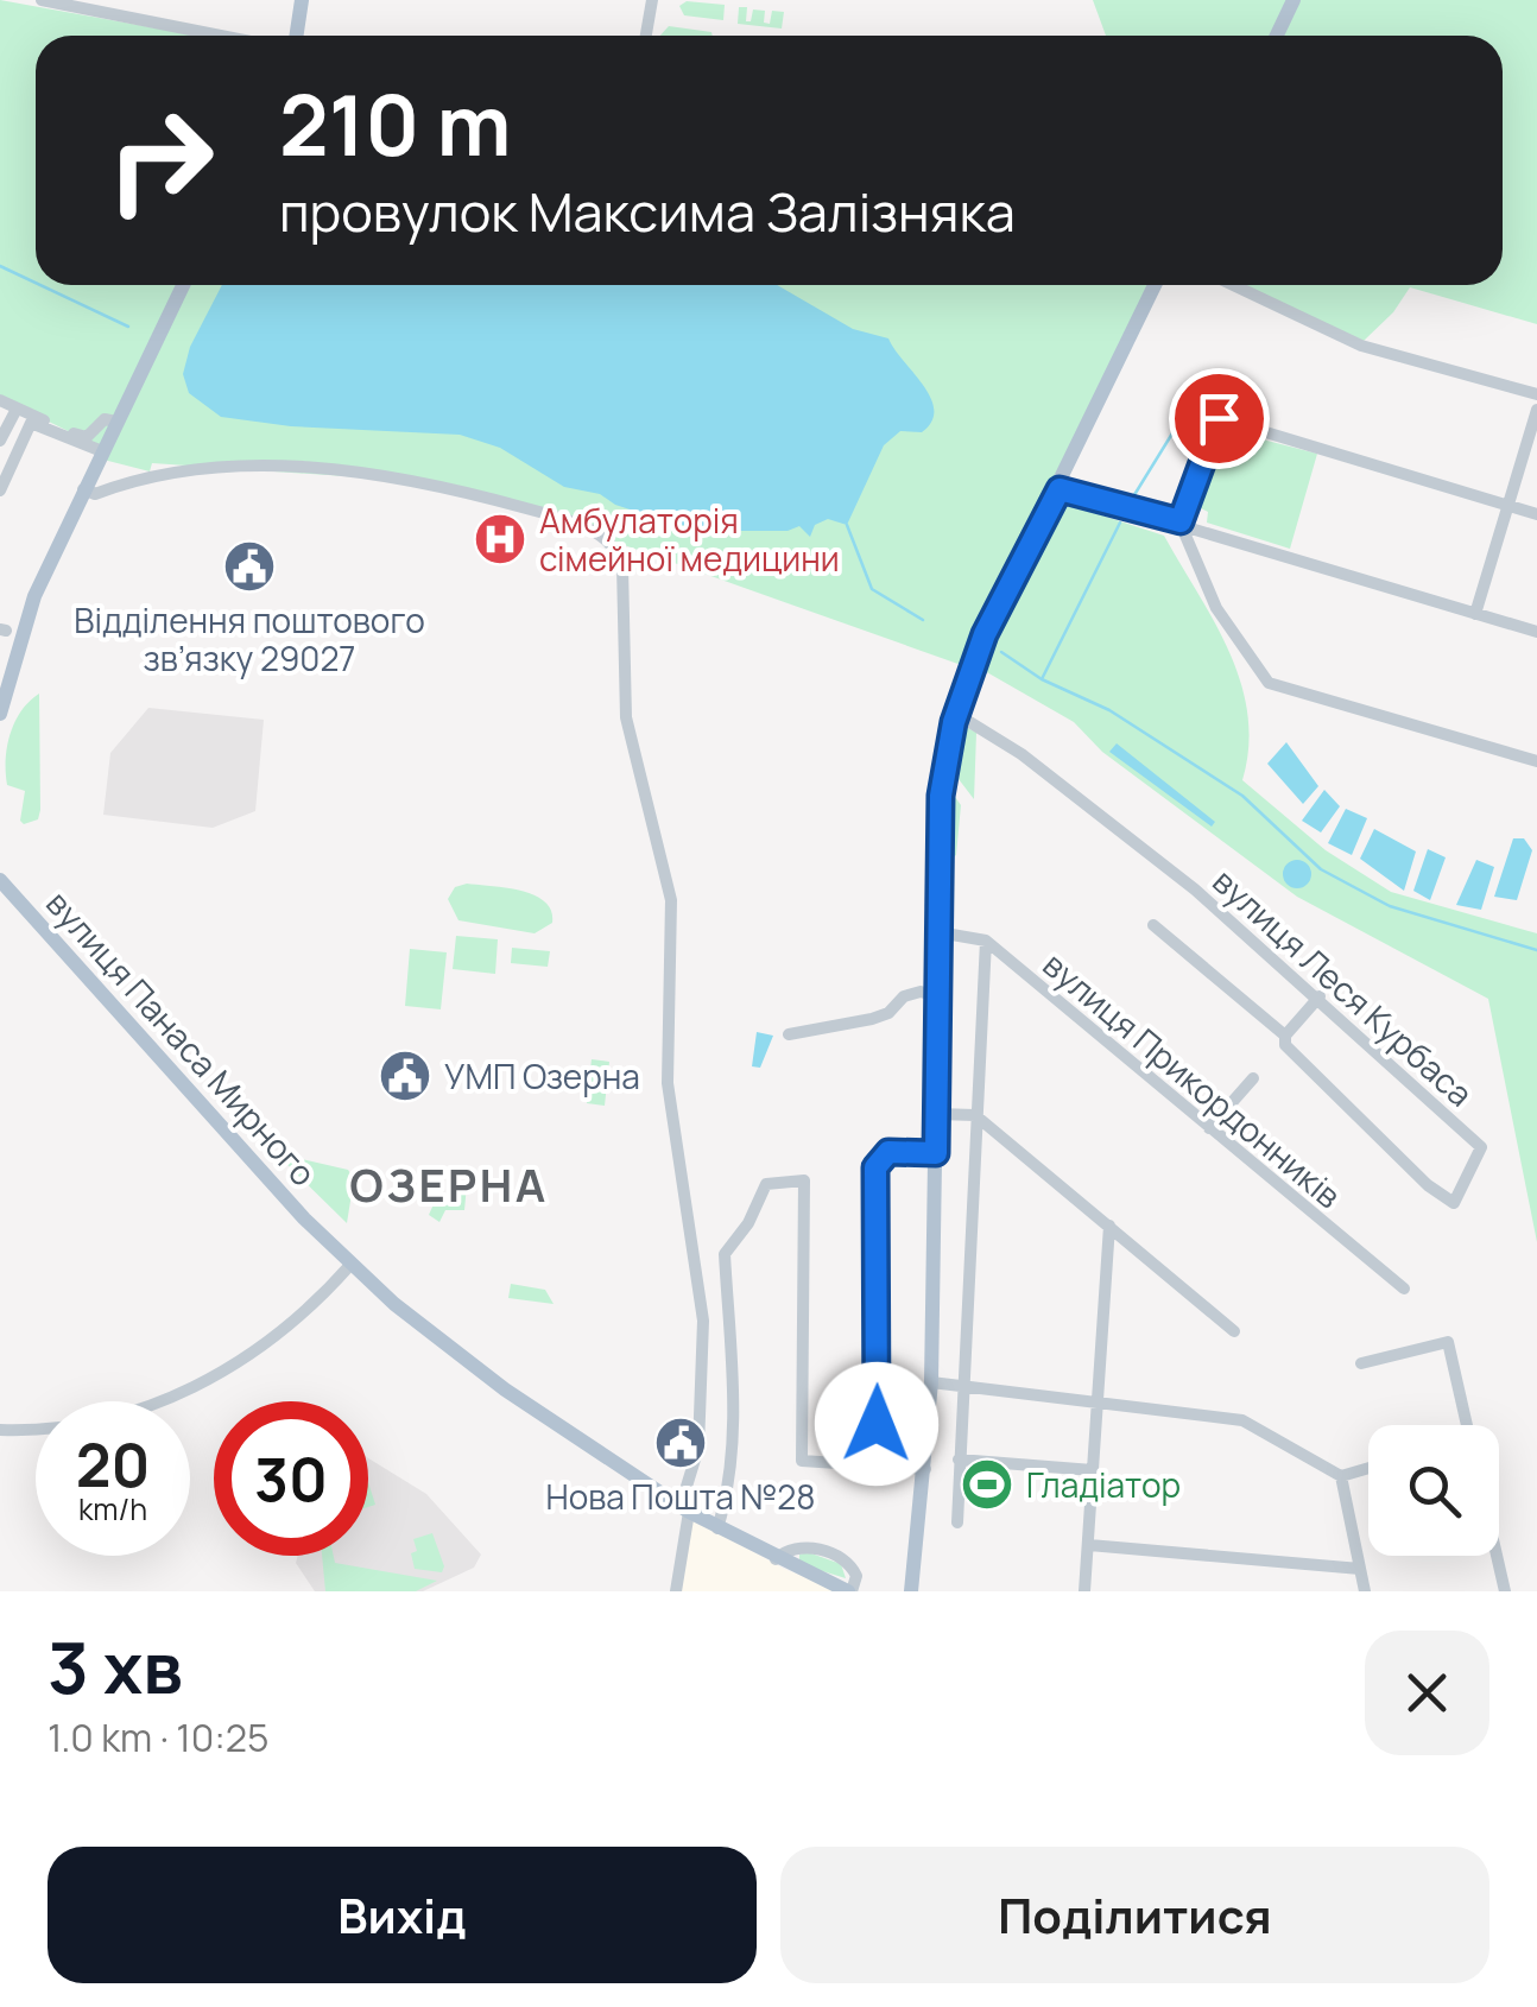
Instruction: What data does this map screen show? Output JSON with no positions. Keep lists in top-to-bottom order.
{
  "streets": {
    "main road": ["вулиця Панаса Мирного"],
    "street": ["вулиця Леся Курбаса", "вулиця Прикордонників"]
  },
  "districts": ["ОЗЕРНА"],
  "places": {
    "hospital": ["Амбулаторія сімейної медицини"],
    "public building": ["Відділення поштового зв’язку 29027", "УМП Озерна", "Нова Пошта №28"],
    "sports": ["Гладіатор"]
  },
  "page": {
    "turn": ["210 m", "провулок Максима Залізняка"],
    "speed": "20 km/h",
    "limit": "30",
    "heading": ["3 хв", "1.0 km · 10:25"],
    "buttons": ["Вихід", "Поділитися"]
  }
}
